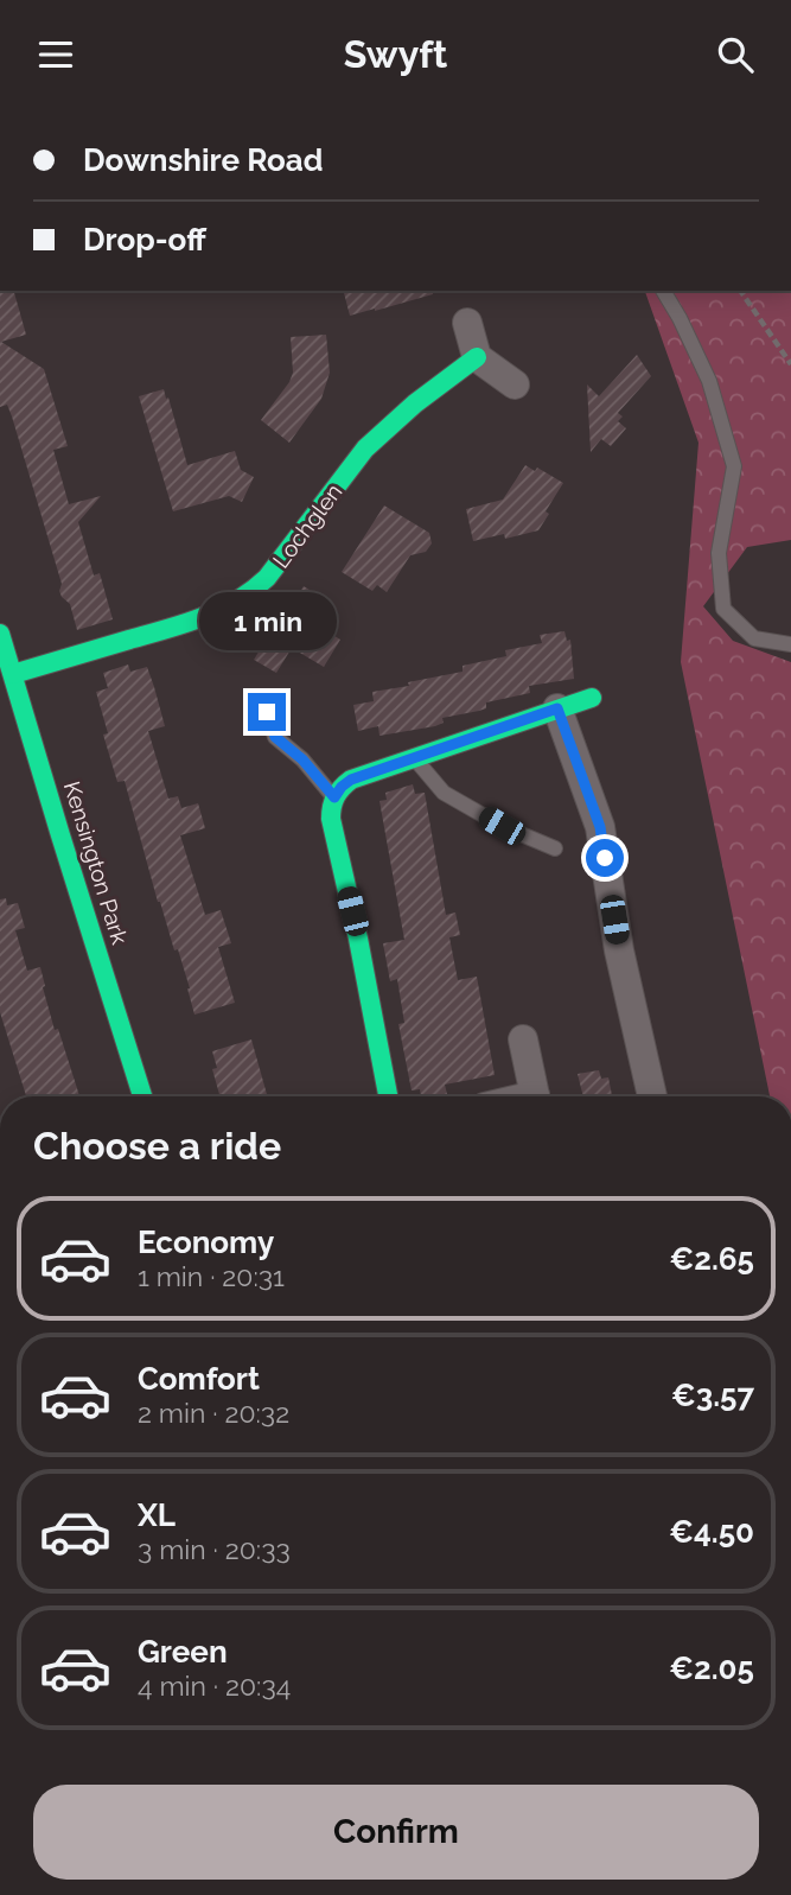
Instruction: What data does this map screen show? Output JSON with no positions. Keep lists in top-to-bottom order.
{
  "streets": {
    "street": ["Lochglen", "Kensington Park"]
  },
  "crossings": [
    ["Lochglen", "Kensington Park"]
  ],
  "page": {
    "header": "Swyft",
    "banner": ["Downshire Road", "Drop-off"],
    "bubble": "1 min",
    "heading": "Choose a ride",
    "list": [
      {
        "name": "Economy",
        "note": "1 min · 20:31",
        "value": "€2.65"
      },
      {
        "name": "Comfort",
        "note": "2 min · 20:32",
        "value": "€3.57"
      },
      {
        "name": "XL",
        "note": "3 min · 20:33",
        "value": "€4.50"
      },
      {
        "name": "Green",
        "note": "4 min · 20:34",
        "value": "€2.05"
      }
    ],
    "buttons": "Confirm"
  }
}
